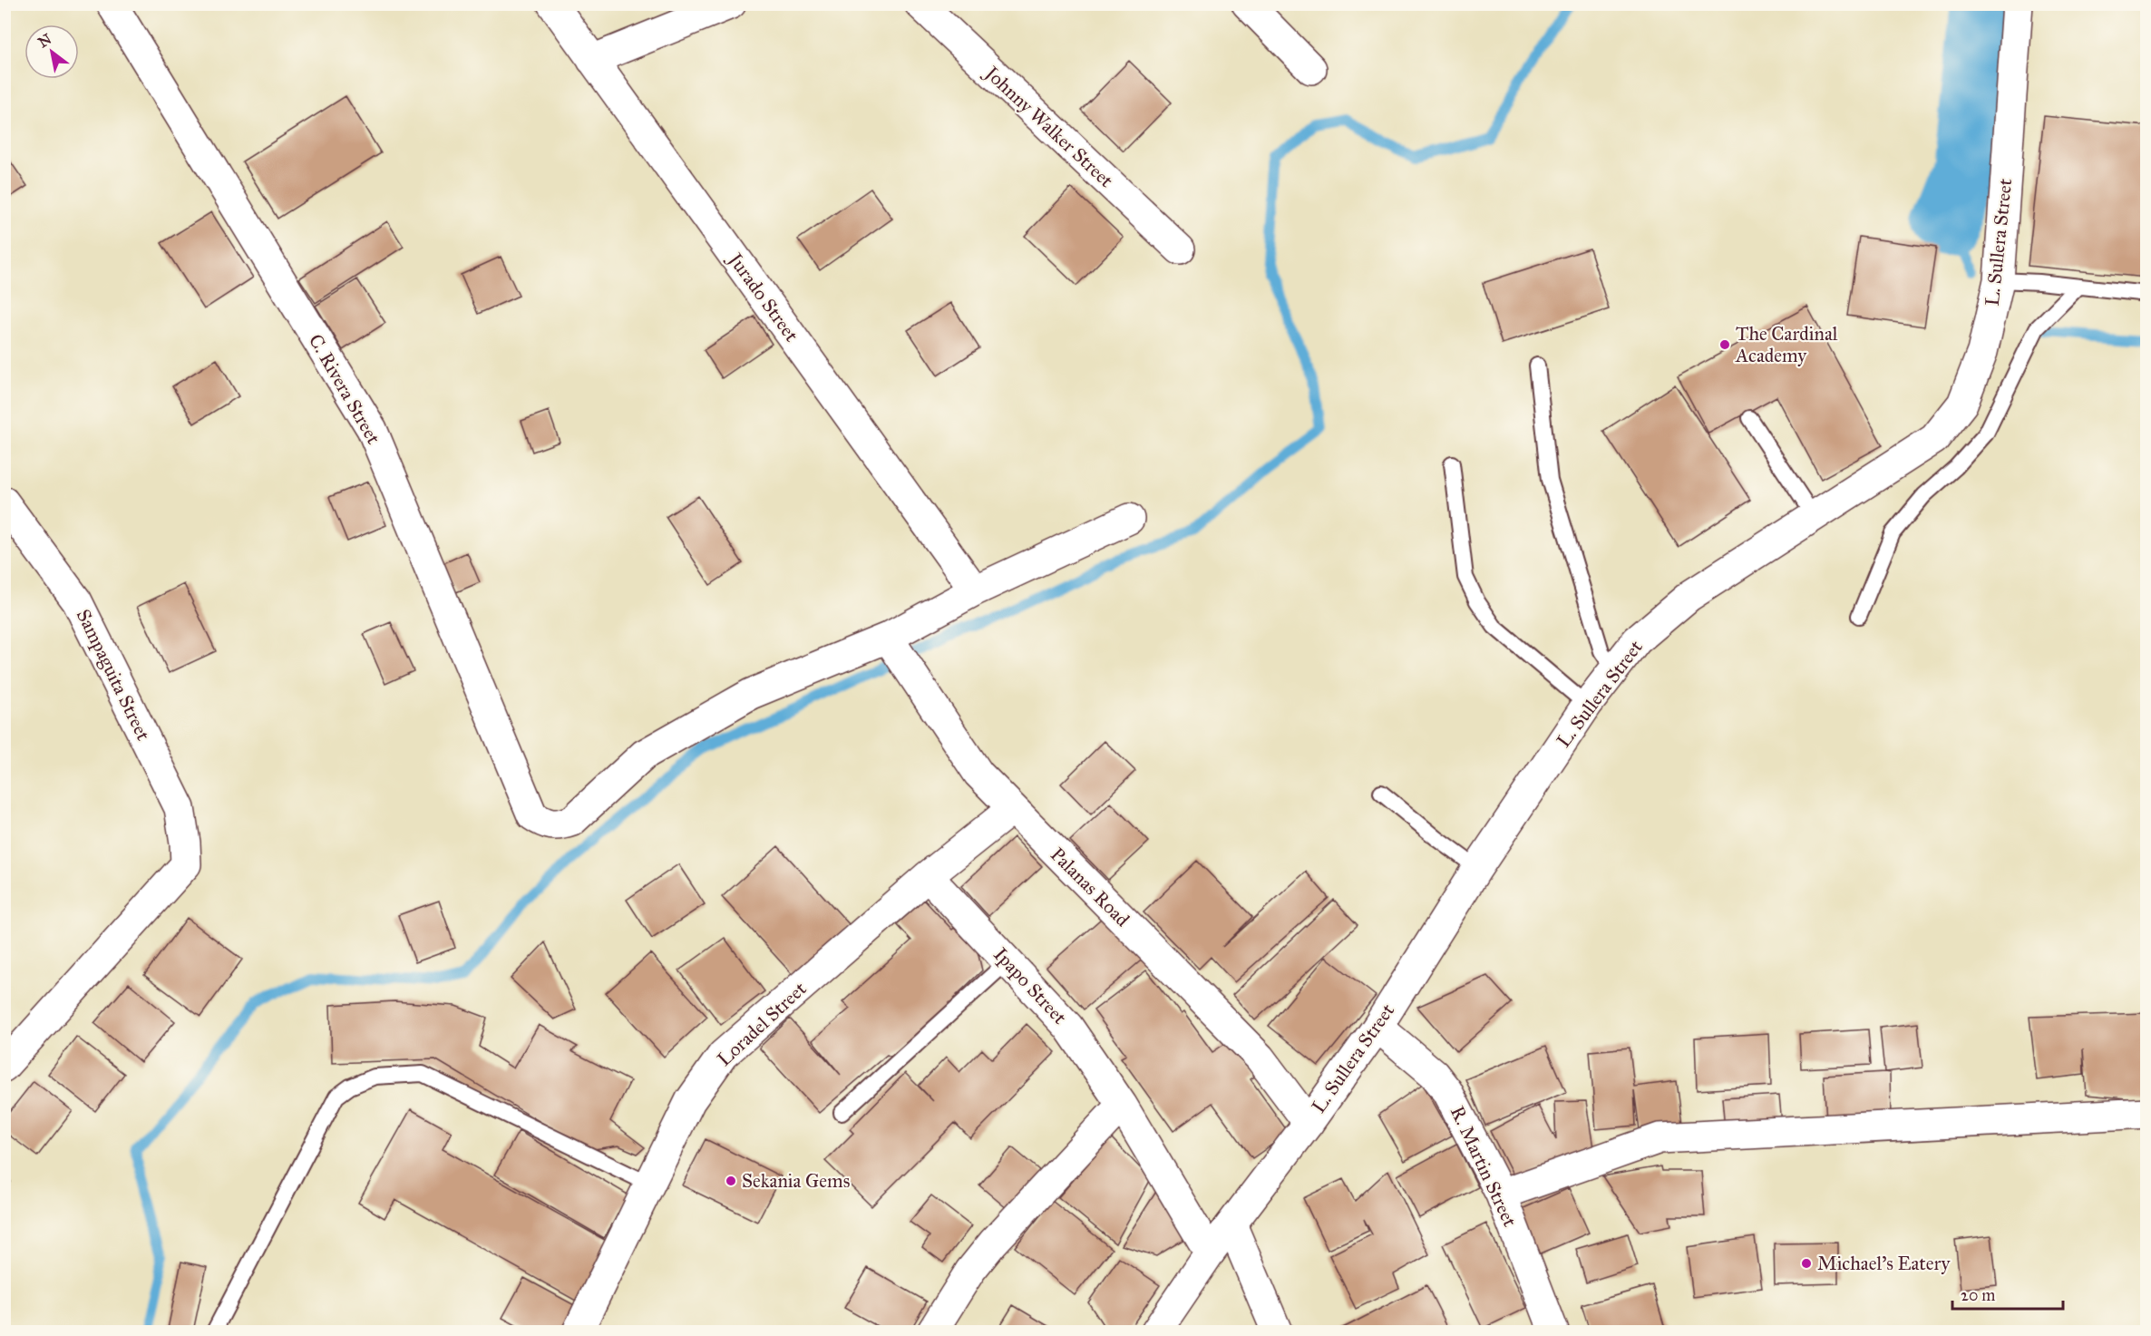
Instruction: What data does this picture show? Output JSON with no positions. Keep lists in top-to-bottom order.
{
  "streets": {
    "street": [
      "Johnny Walker Street",
      "L. Sullera Street",
      "Jurado Street",
      "C. Rivera Street",
      "Sampaguita Street",
      "Palanas Road",
      "Ipapo Street",
      "Loradel Street",
      "R. Martin Street"
    ]
  },
  "crossings": [
    ["L. Sullera Street", "Palanas Road"],
    ["L. Sullera Street", "Ipapo Street"],
    ["L. Sullera Street", "R. Martin Street"],
    ["C. Rivera Street", "Palanas Road"],
    ["Palanas Road", "Loradel Street"],
    ["Ipapo Street", "Loradel Street"]
  ],
  "places": ["The Cardinal Academy", "Sekania Gems", "Michael's Eatery"],
  "scale_bar": "20 m",
  "north": "top left"
}
